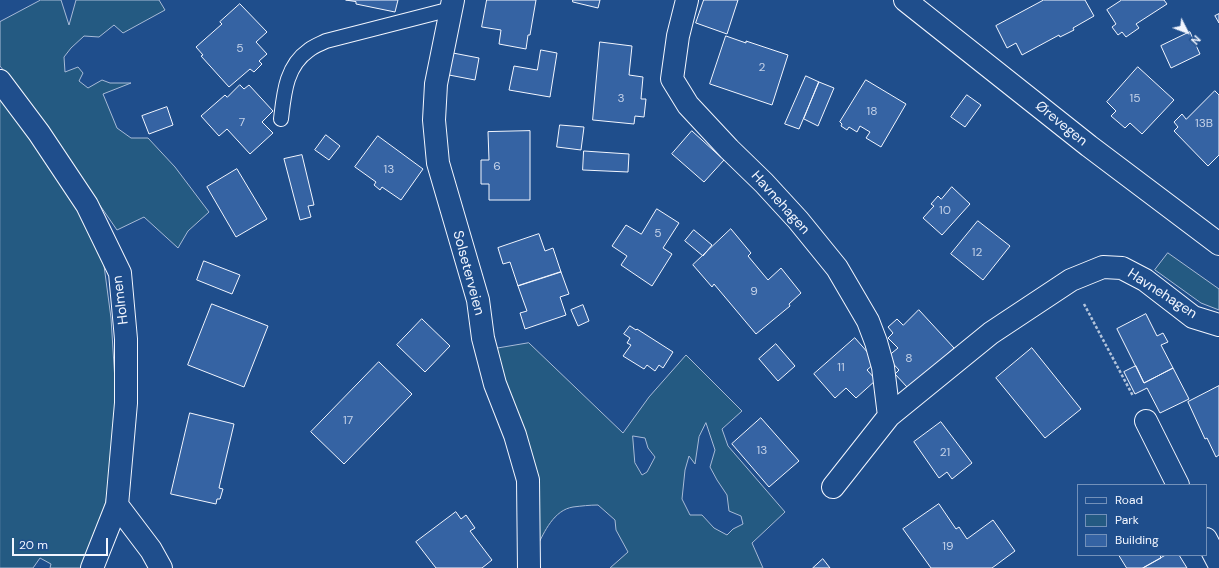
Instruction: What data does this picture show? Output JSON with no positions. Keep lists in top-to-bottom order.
{
  "streets": {
    "street": [
      "Ørevegen",
      "Havnehagen",
      "Solseterveien",
      "Holmen"
    ]
  },
  "house_numbers": [
    "5",
    "2",
    "3",
    "15",
    "18",
    "7",
    "13B",
    "6",
    "13",
    "10",
    "5",
    "12",
    "9",
    "8",
    "11",
    "17",
    "13",
    "21",
    "19"
  ],
  "legend": ["Road", "Park", "Building"],
  "scale_bar": "20 m",
  "north": "bottom right"
}
